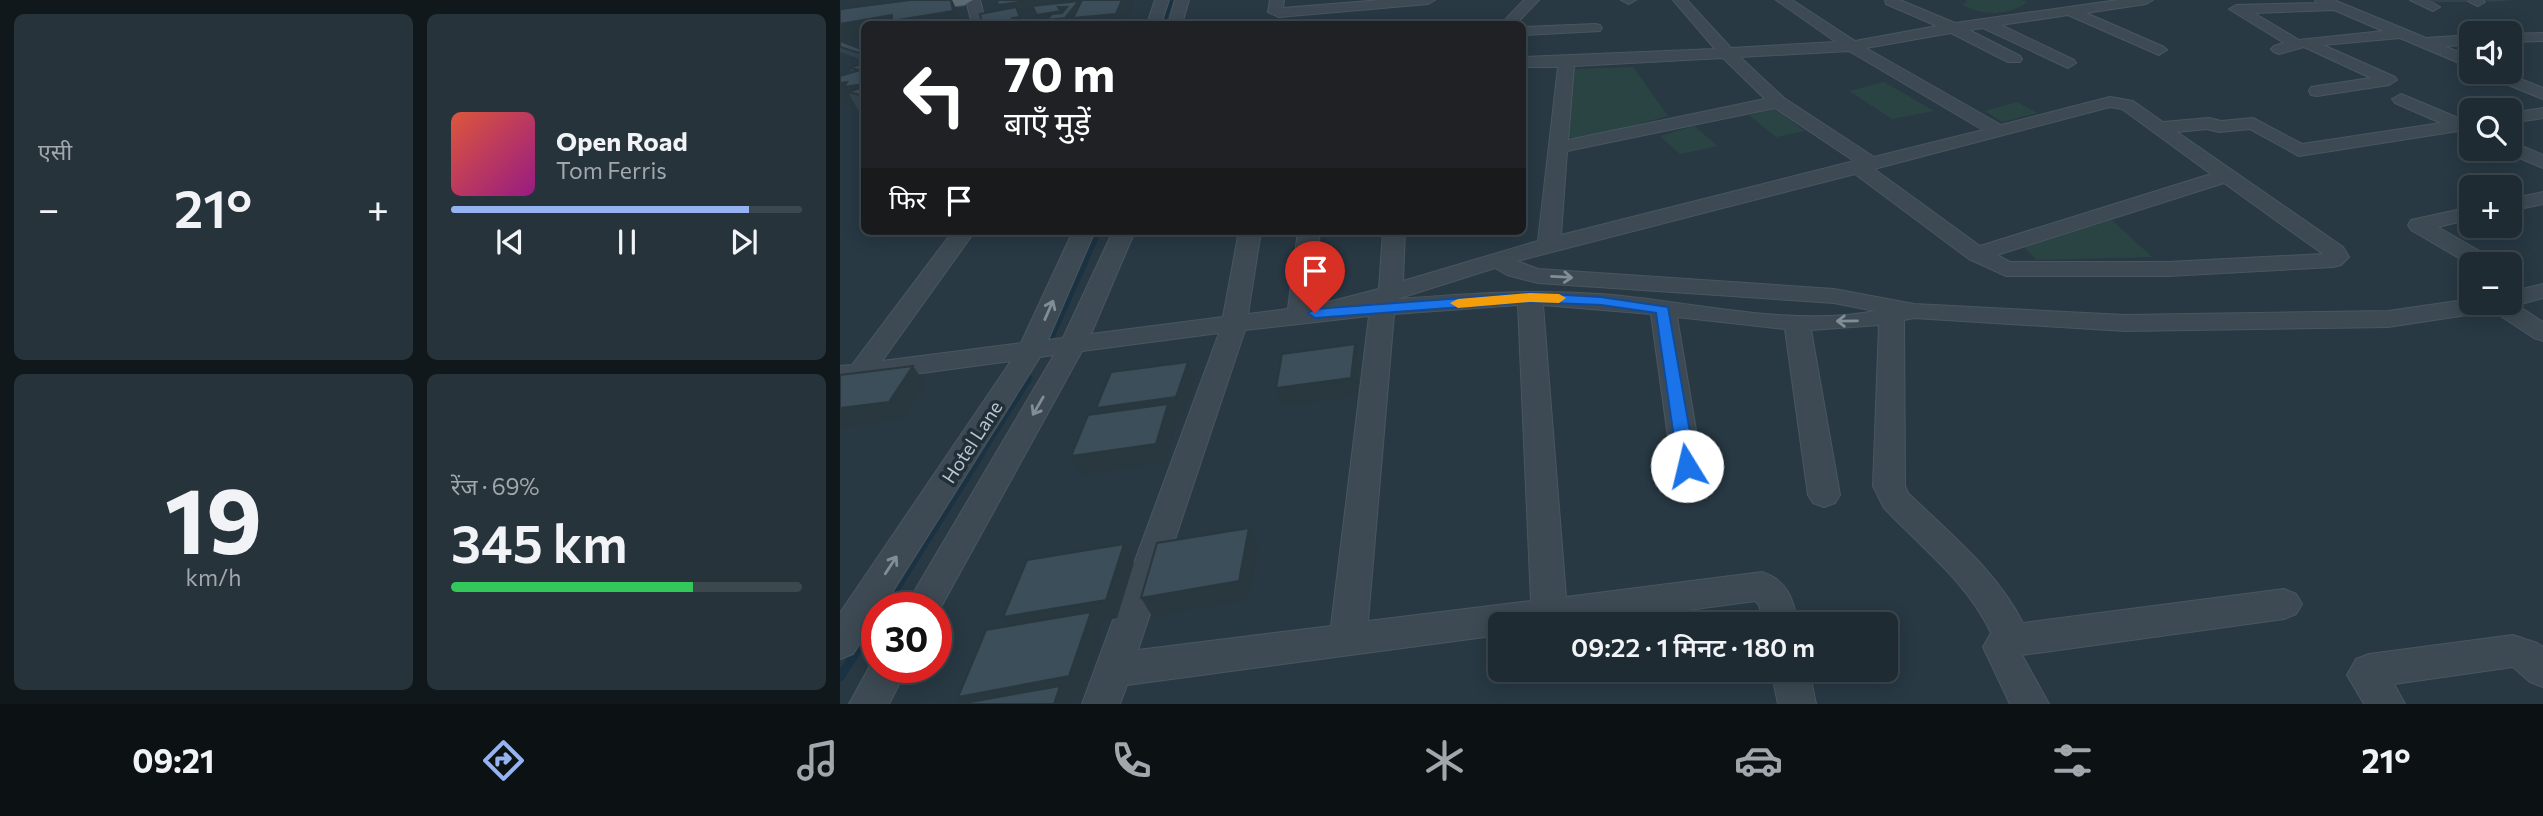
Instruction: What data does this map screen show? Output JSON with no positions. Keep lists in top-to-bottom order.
{
  "streets": {
    "street": ["Hotel Lane"]
  },
  "page": {
    "tile": [
      "एसी",
      ["19", "km/h"],
      ["रेंज · 69%", "345 km"]
    ],
    "map_buttons": ["+", "−"],
    "turn": ["70 m", "बाएँ मुड़ें"],
    "song": ["Open Road", "Tom Ferris"],
    "then": "फिर",
    "heat": ["−", "21°", "+"],
    "limit": "30",
    "trip": "09:22 · 1 मिनट · 180 m",
    "tabs": ["09:21", "21°"]
  }
}
